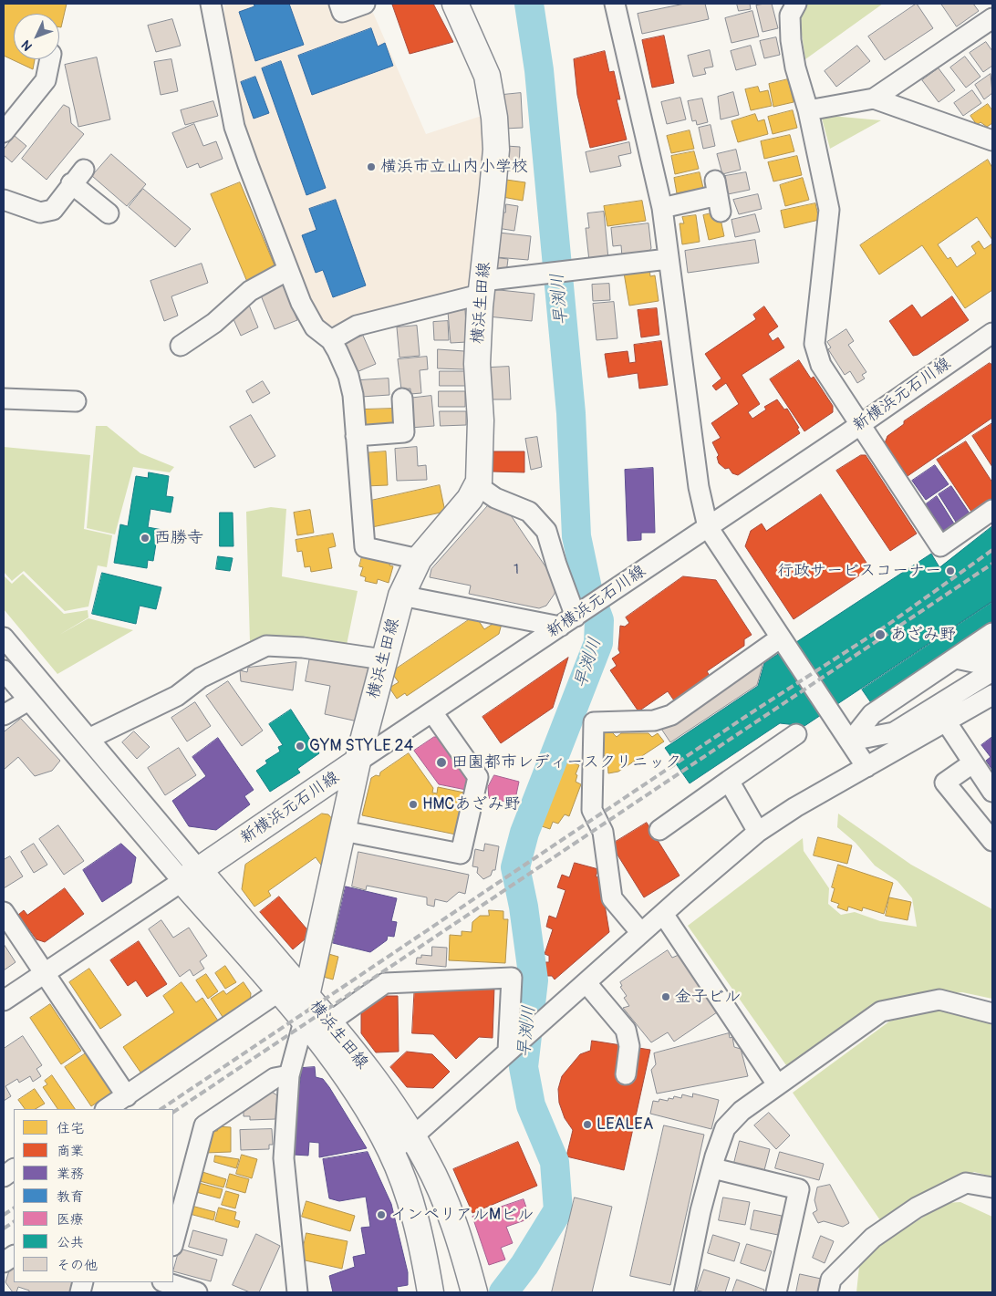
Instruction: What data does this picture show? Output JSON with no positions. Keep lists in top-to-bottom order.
{
  "streets": {
    "main road": ["横浜生田線", "新横浜元石川線"]
  },
  "crossings": [
    ["横浜生田線", "新横浜元石川線"]
  ],
  "water": ["早渕川"],
  "places": [
    "横浜市立山内小学校",
    "西勝寺",
    "行政サービスコーナー",
    "あざみ野",
    "GYM STYLE 24",
    "田園都市レディースクリニック",
    "HMCあざみ野",
    "金子ビル",
    "LEALEA",
    "インペリアルMビル"
  ],
  "house_numbers": ["1"],
  "legend": [
    "住宅",
    "商業",
    "業務",
    "教育",
    "医療",
    "公共",
    "その他"
  ],
  "north": "bottom left"
}
